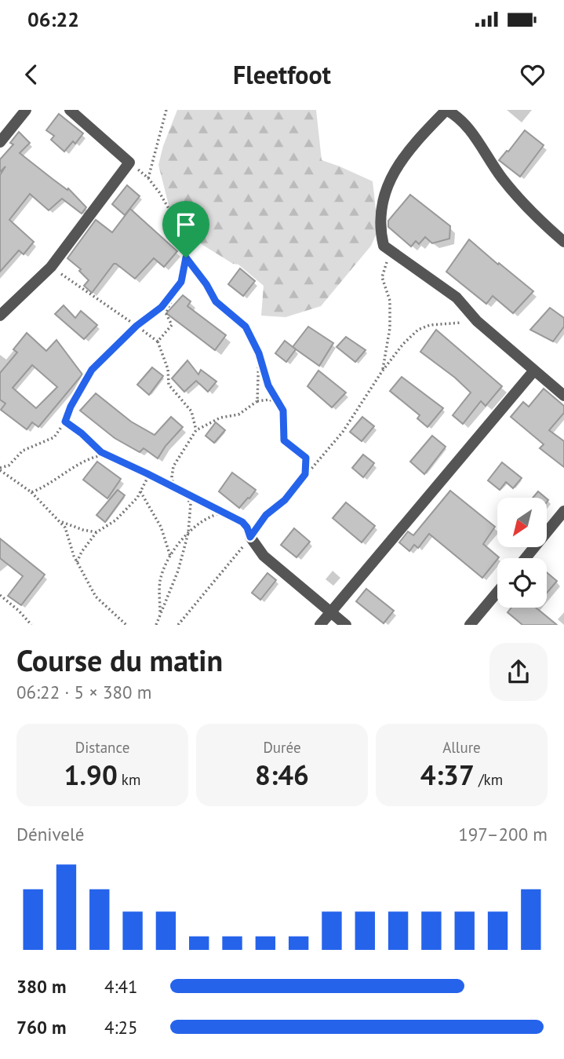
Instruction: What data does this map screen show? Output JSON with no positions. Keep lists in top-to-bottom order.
{
  "north": "bottom left",
  "page": {
    "status": "06:22",
    "header": "Fleetfoot",
    "heading": ["Course du matin", "06:22 · 5 × 380 m"],
    "stats": [
      ["Distance", "1.90 km"],
      ["Durée", "8:46"],
      ["Allure", "4:37 /km"]
    ],
    "chart": ["Dénivelé", "197–200 m"],
    "list": [
      {
        "name": "380 m",
        "note": "4:41"
      },
      {
        "name": "760 m",
        "note": "4:25"
      }
    ]
  }
}
